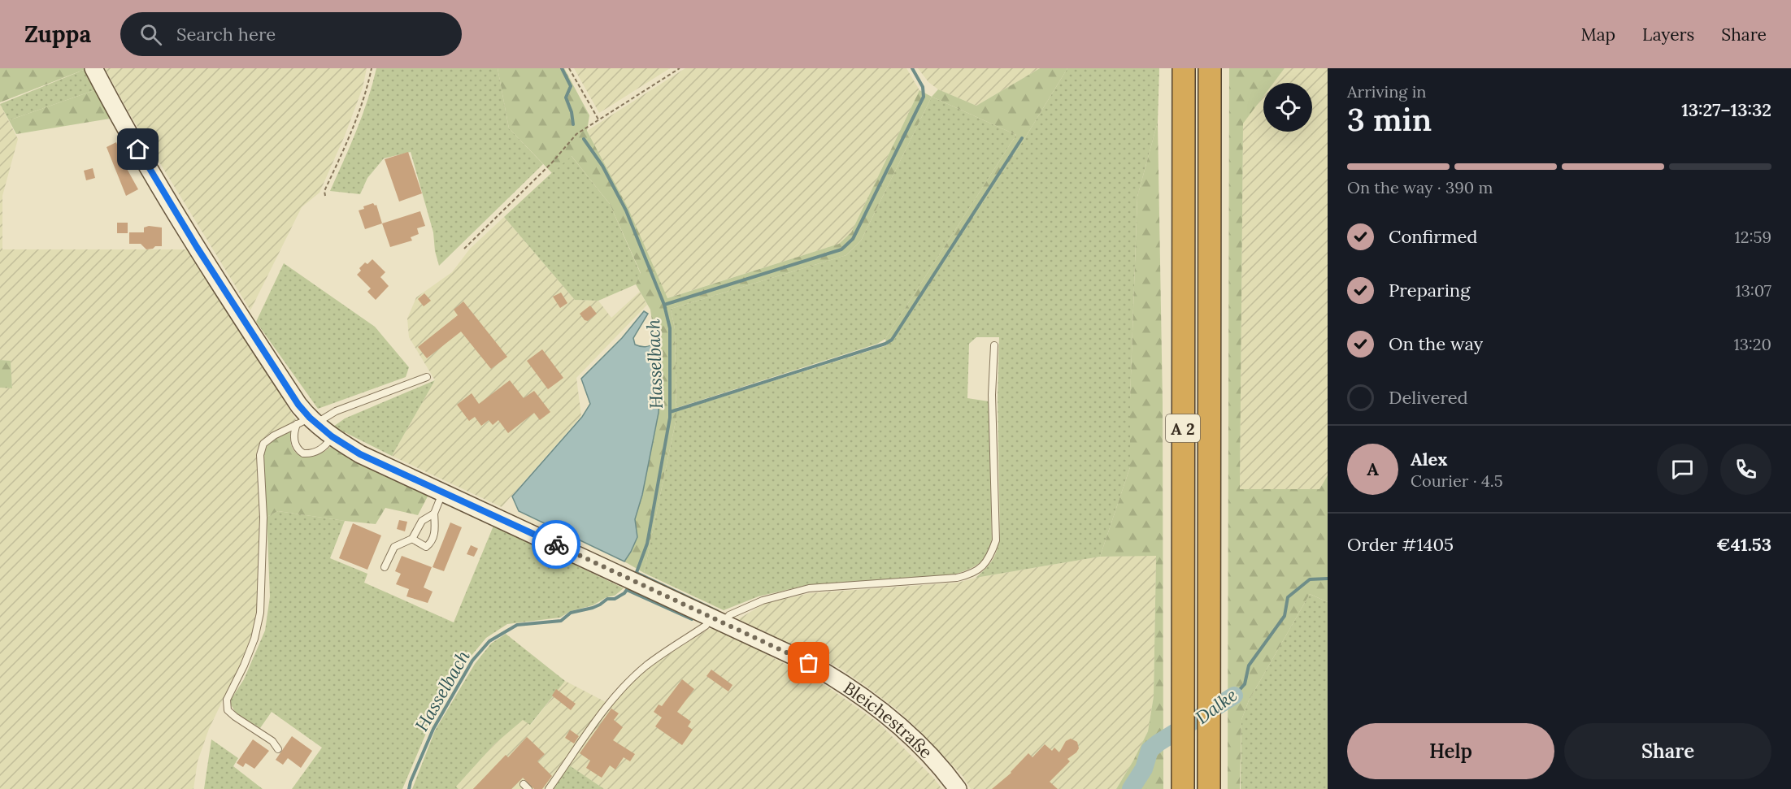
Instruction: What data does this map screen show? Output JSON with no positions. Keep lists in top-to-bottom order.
{
  "streets": {
    "highway": ["A 2"],
    "street": ["Bleichestraße"]
  },
  "water": ["Hasselbach", "Dalke"],
  "page": {
    "header": "Zuppa",
    "search": "Search here",
    "nav": ["Map", "Layers", "Share"],
    "heading": ["3 min", "Arriving in", "13:27–13:32"],
    "panel": [
      "Alex",
      "Courier · 4.5",
      "Order #1405",
      "€41.53"
    ],
    "bar": "On the way · 390 m",
    "list": [
      ["Confirmed", "12:59"],
      ["Preparing", "13:07"],
      ["On the way", "13:20"],
      "Delivered"
    ],
    "round": "A",
    "buttons": ["Help", "Share"]
  }
}
